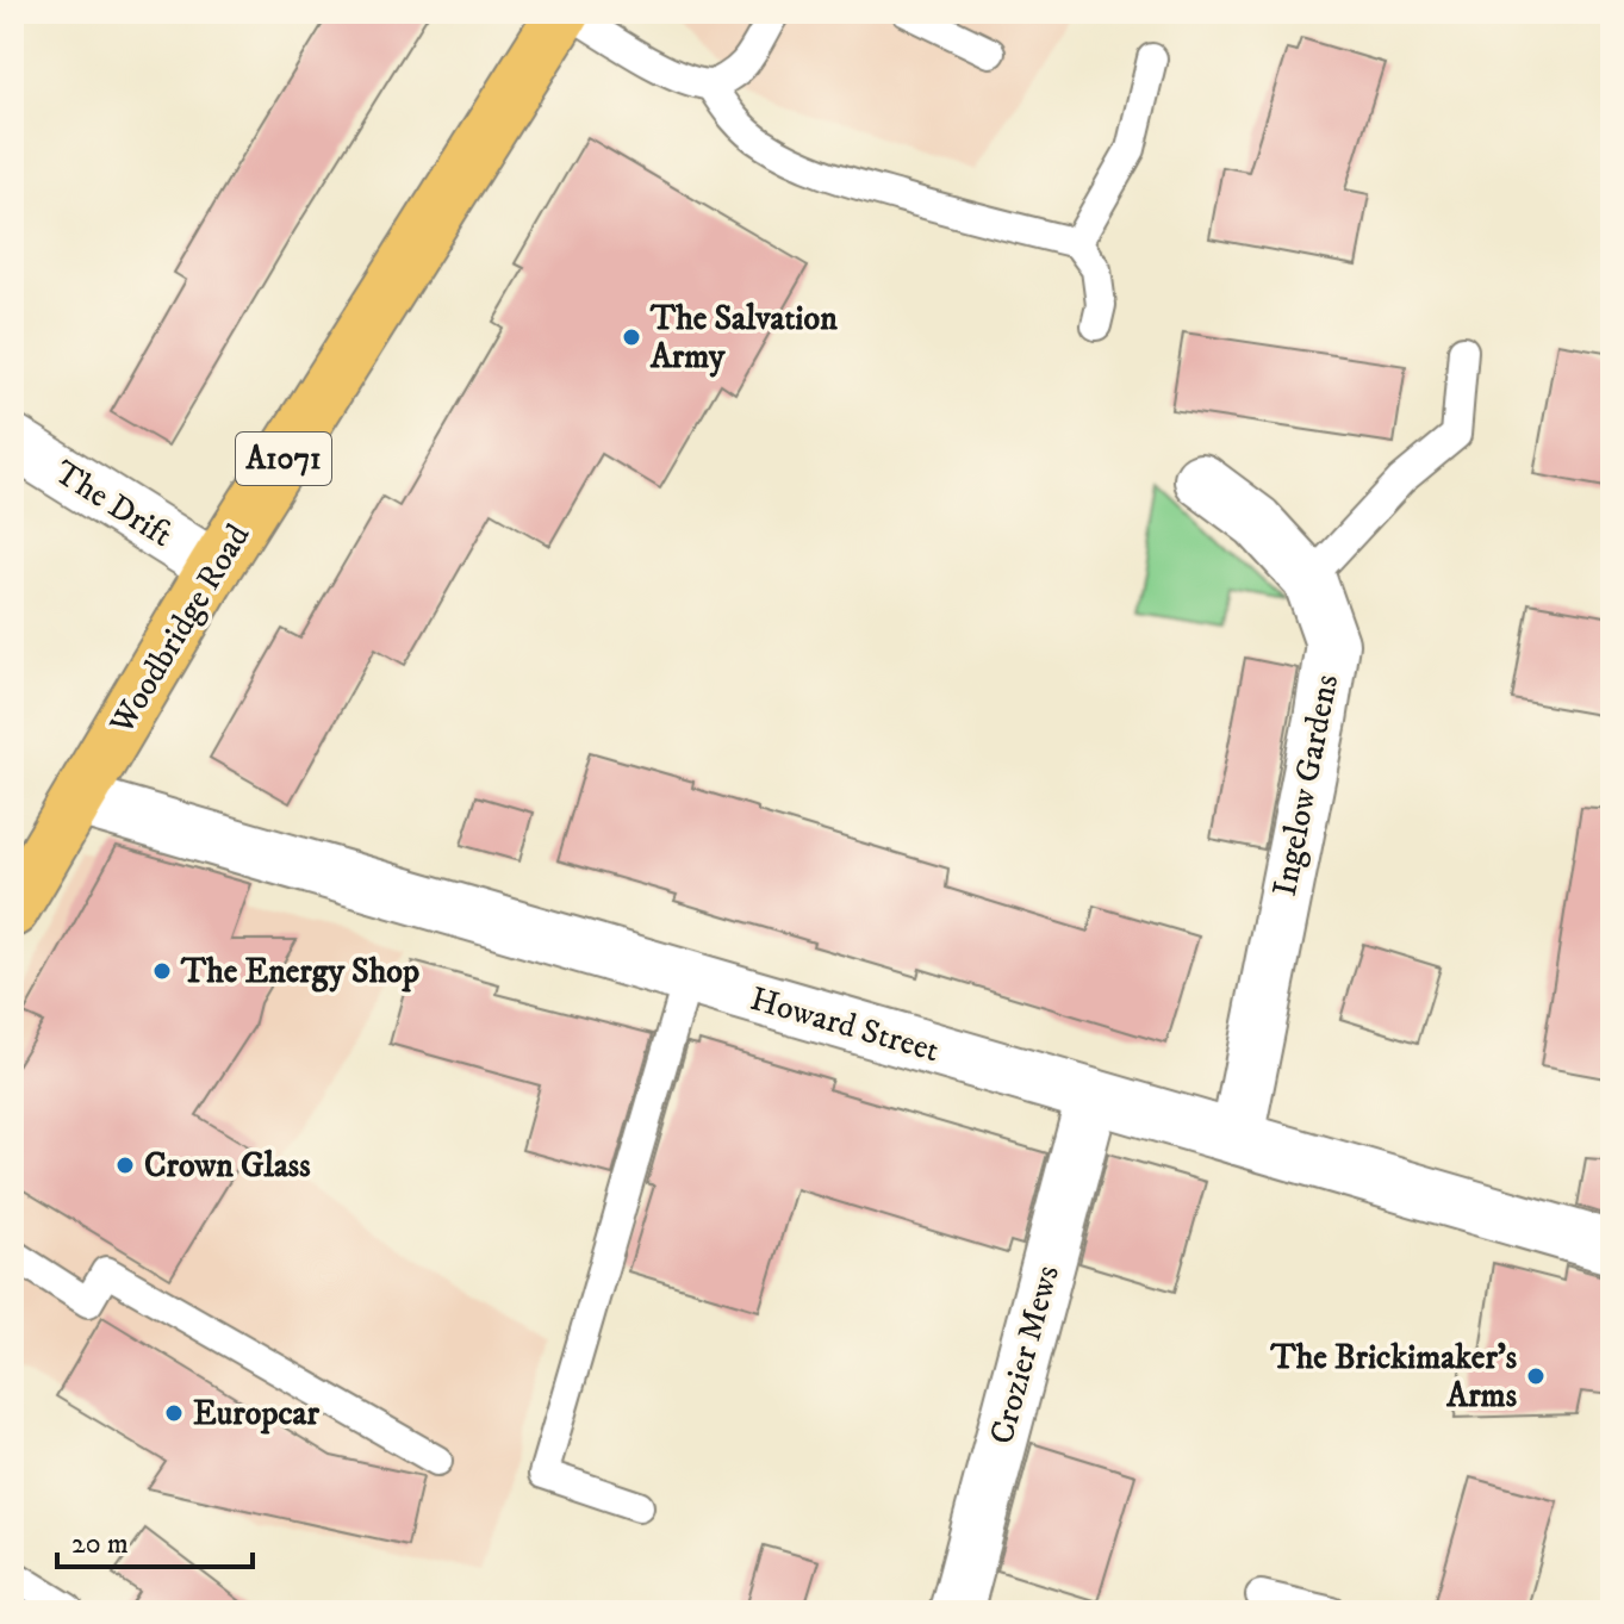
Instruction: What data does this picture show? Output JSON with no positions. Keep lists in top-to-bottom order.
{
  "streets": {
    "main road": ["A1071", "Woodbridge Road"],
    "street": [
      "The Drift",
      "Ingelow Gardens",
      "Howard Street",
      "Crozier Mews"
    ]
  },
  "crossings": [
    ["The Drift", "Woodbridge Road"],
    ["Woodbridge Road", "Howard Street"],
    ["Ingelow Gardens", "Howard Street"],
    ["Howard Street", "Crozier Mews"]
  ],
  "places": [
    "The Salvation Army",
    "The Energy Shop",
    "Crown Glass",
    "The Brickimaker's Arms",
    "Europcar"
  ],
  "scale_bar": "20 m"
}
